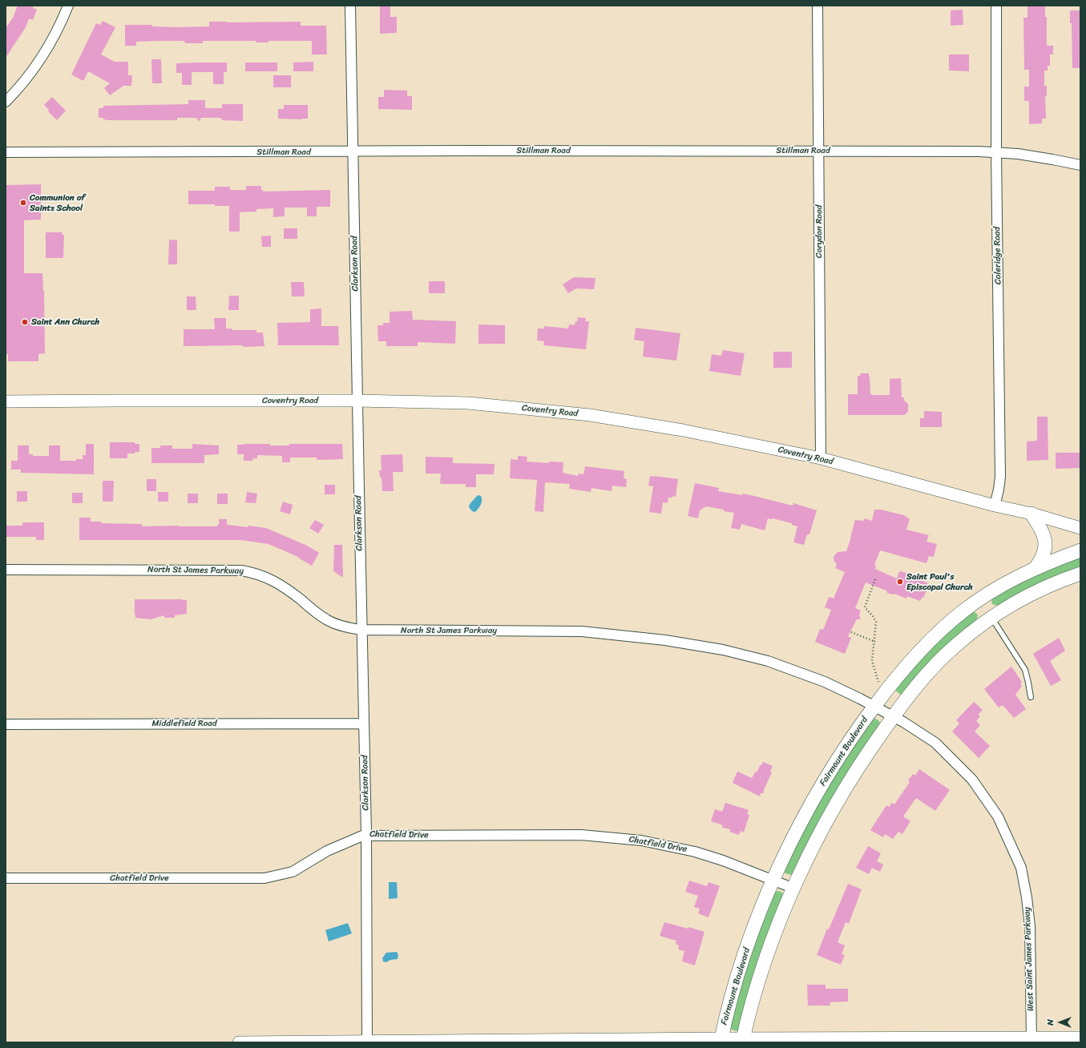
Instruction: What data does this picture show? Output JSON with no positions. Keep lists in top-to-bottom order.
{
  "streets": {
    "main road": ["Fairmount Boulevard"],
    "street": [
      "Stillman Road",
      "Corydon Road",
      "Coleridge Road",
      "Clarkson Road",
      "Coventry Road",
      "North St James Parkway",
      "Middlefield Road",
      "Chatfield Drive",
      "West Saint James Parkway"
    ]
  },
  "crossings": [
    ["Stillman Road", "Corydon Road"],
    ["Stillman Road", "Coleridge Road"],
    ["Stillman Road", "Clarkson Road"],
    ["Corydon Road", "Coventry Road"],
    ["Coleridge Road", "Coventry Road"],
    ["Clarkson Road", "Coventry Road"],
    ["Clarkson Road", "North St James Parkway"],
    ["Clarkson Road", "Middlefield Road"],
    ["Clarkson Road", "Chatfield Drive"],
    ["North St James Parkway", "Fairmount Boulevard"],
    ["North St James Parkway", "West Saint James Parkway"],
    ["Fairmount Boulevard", "Chatfield Drive"]
  ],
  "places": ["Communion of Saints School", "Saint Ann Church", "Saint Paul's Episcopal Church"],
  "north": "left"
}
